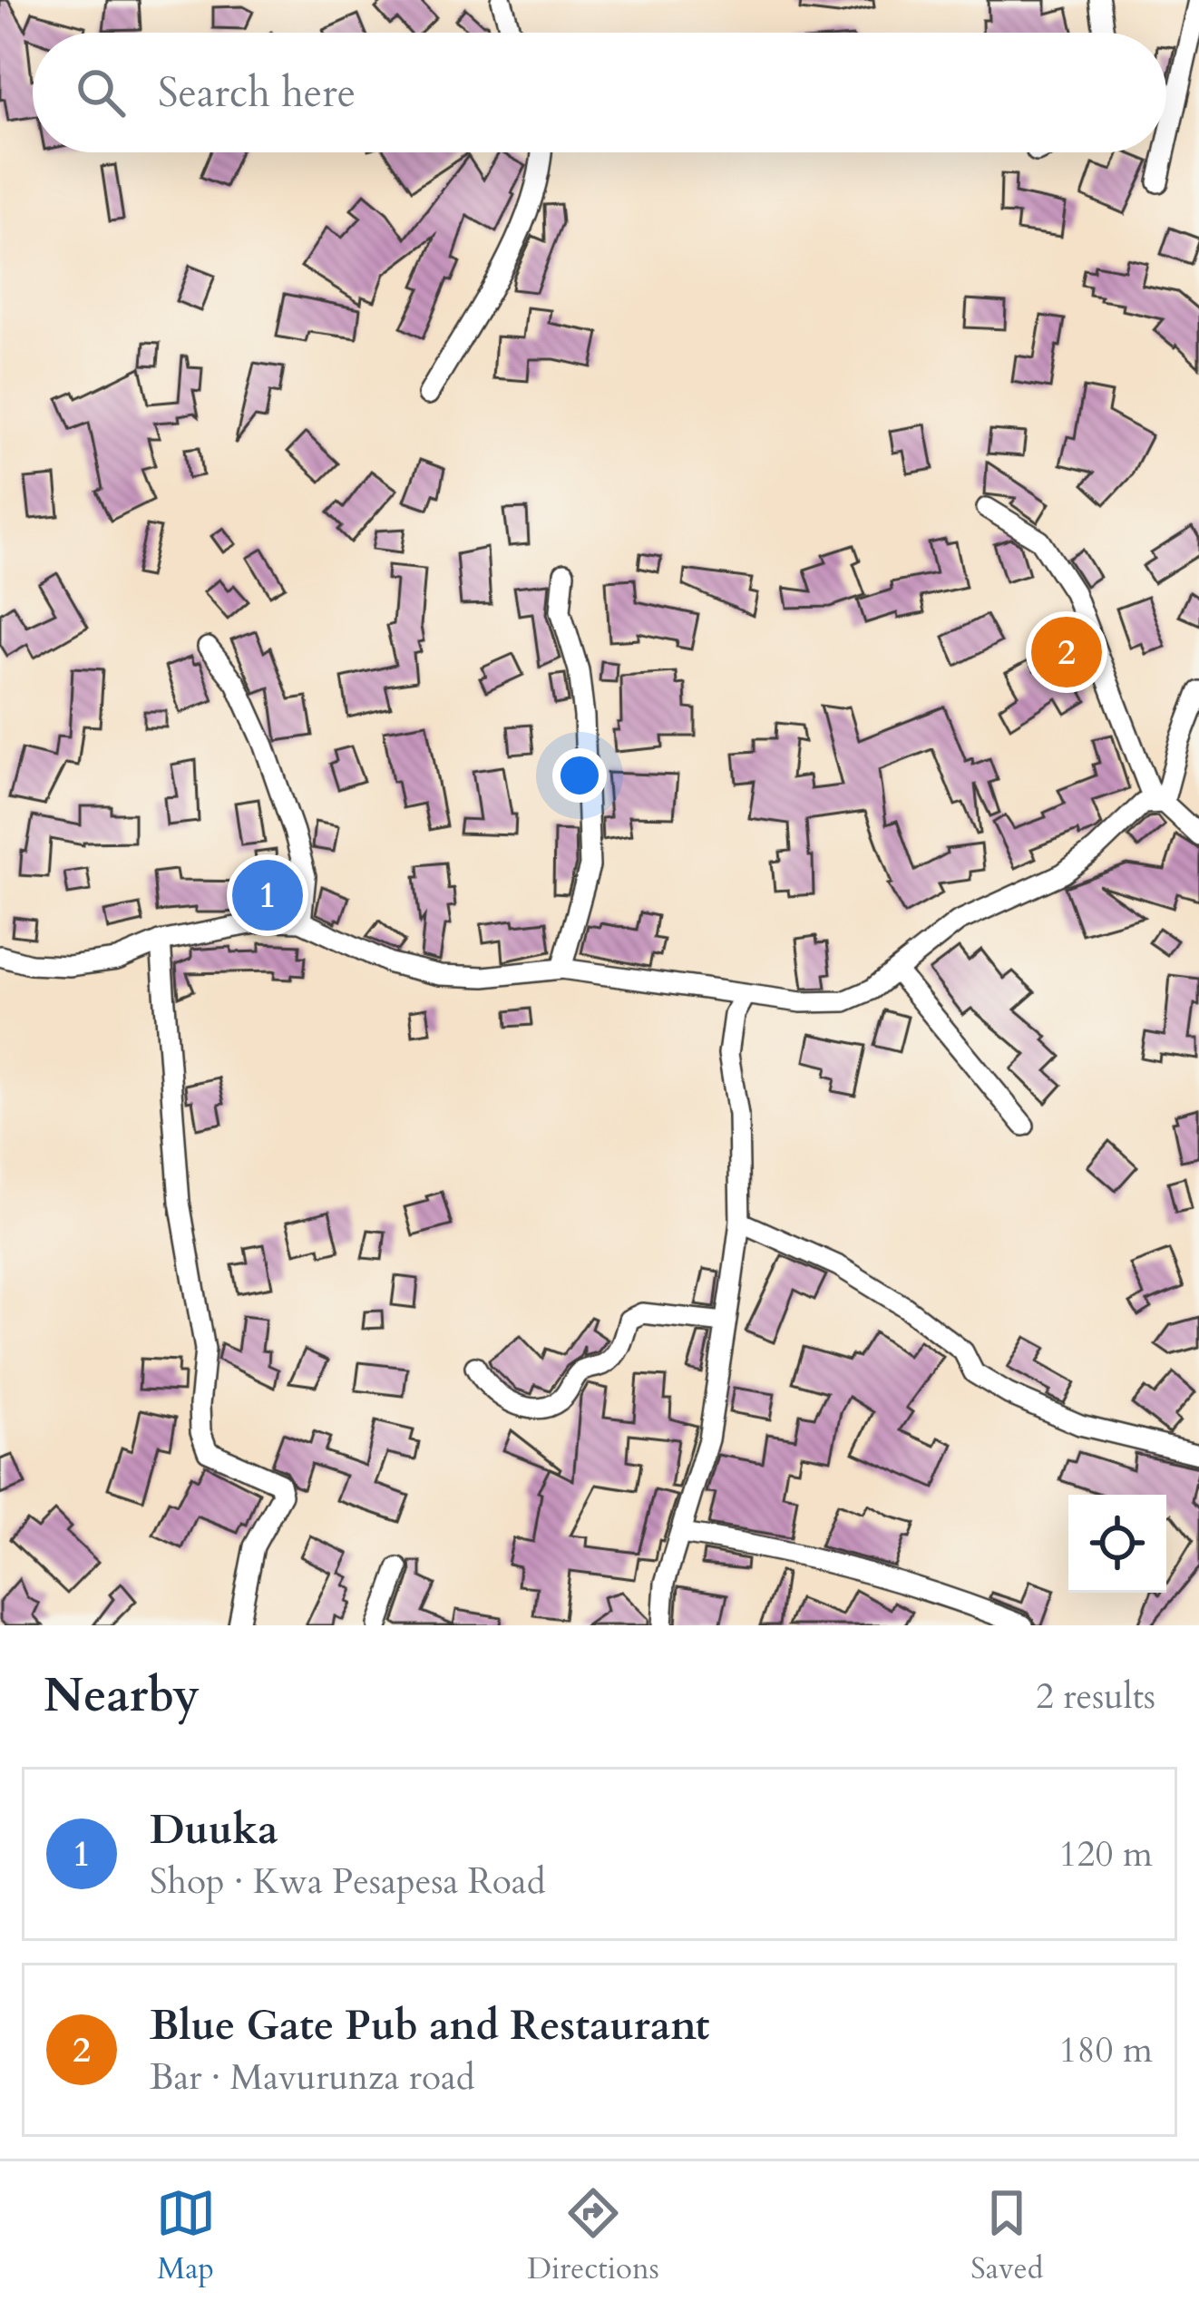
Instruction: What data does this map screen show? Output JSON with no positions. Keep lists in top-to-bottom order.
{
  "page": {
    "search": "Search here",
    "pins": ["2", "1"],
    "heading": ["Nearby", "2 results"],
    "list": [
      {
        "mark": "1",
        "name": "Duuka",
        "note": "Shop · Kwa Pesapesa Road",
        "value": "120 m"
      },
      {
        "mark": "2",
        "name": "Blue Gate Pub and Restaurant",
        "note": "Bar · Mavurunza road",
        "value": "180 m"
      }
    ],
    "nav": ["Map", "Directions", "Saved"]
  }
}
